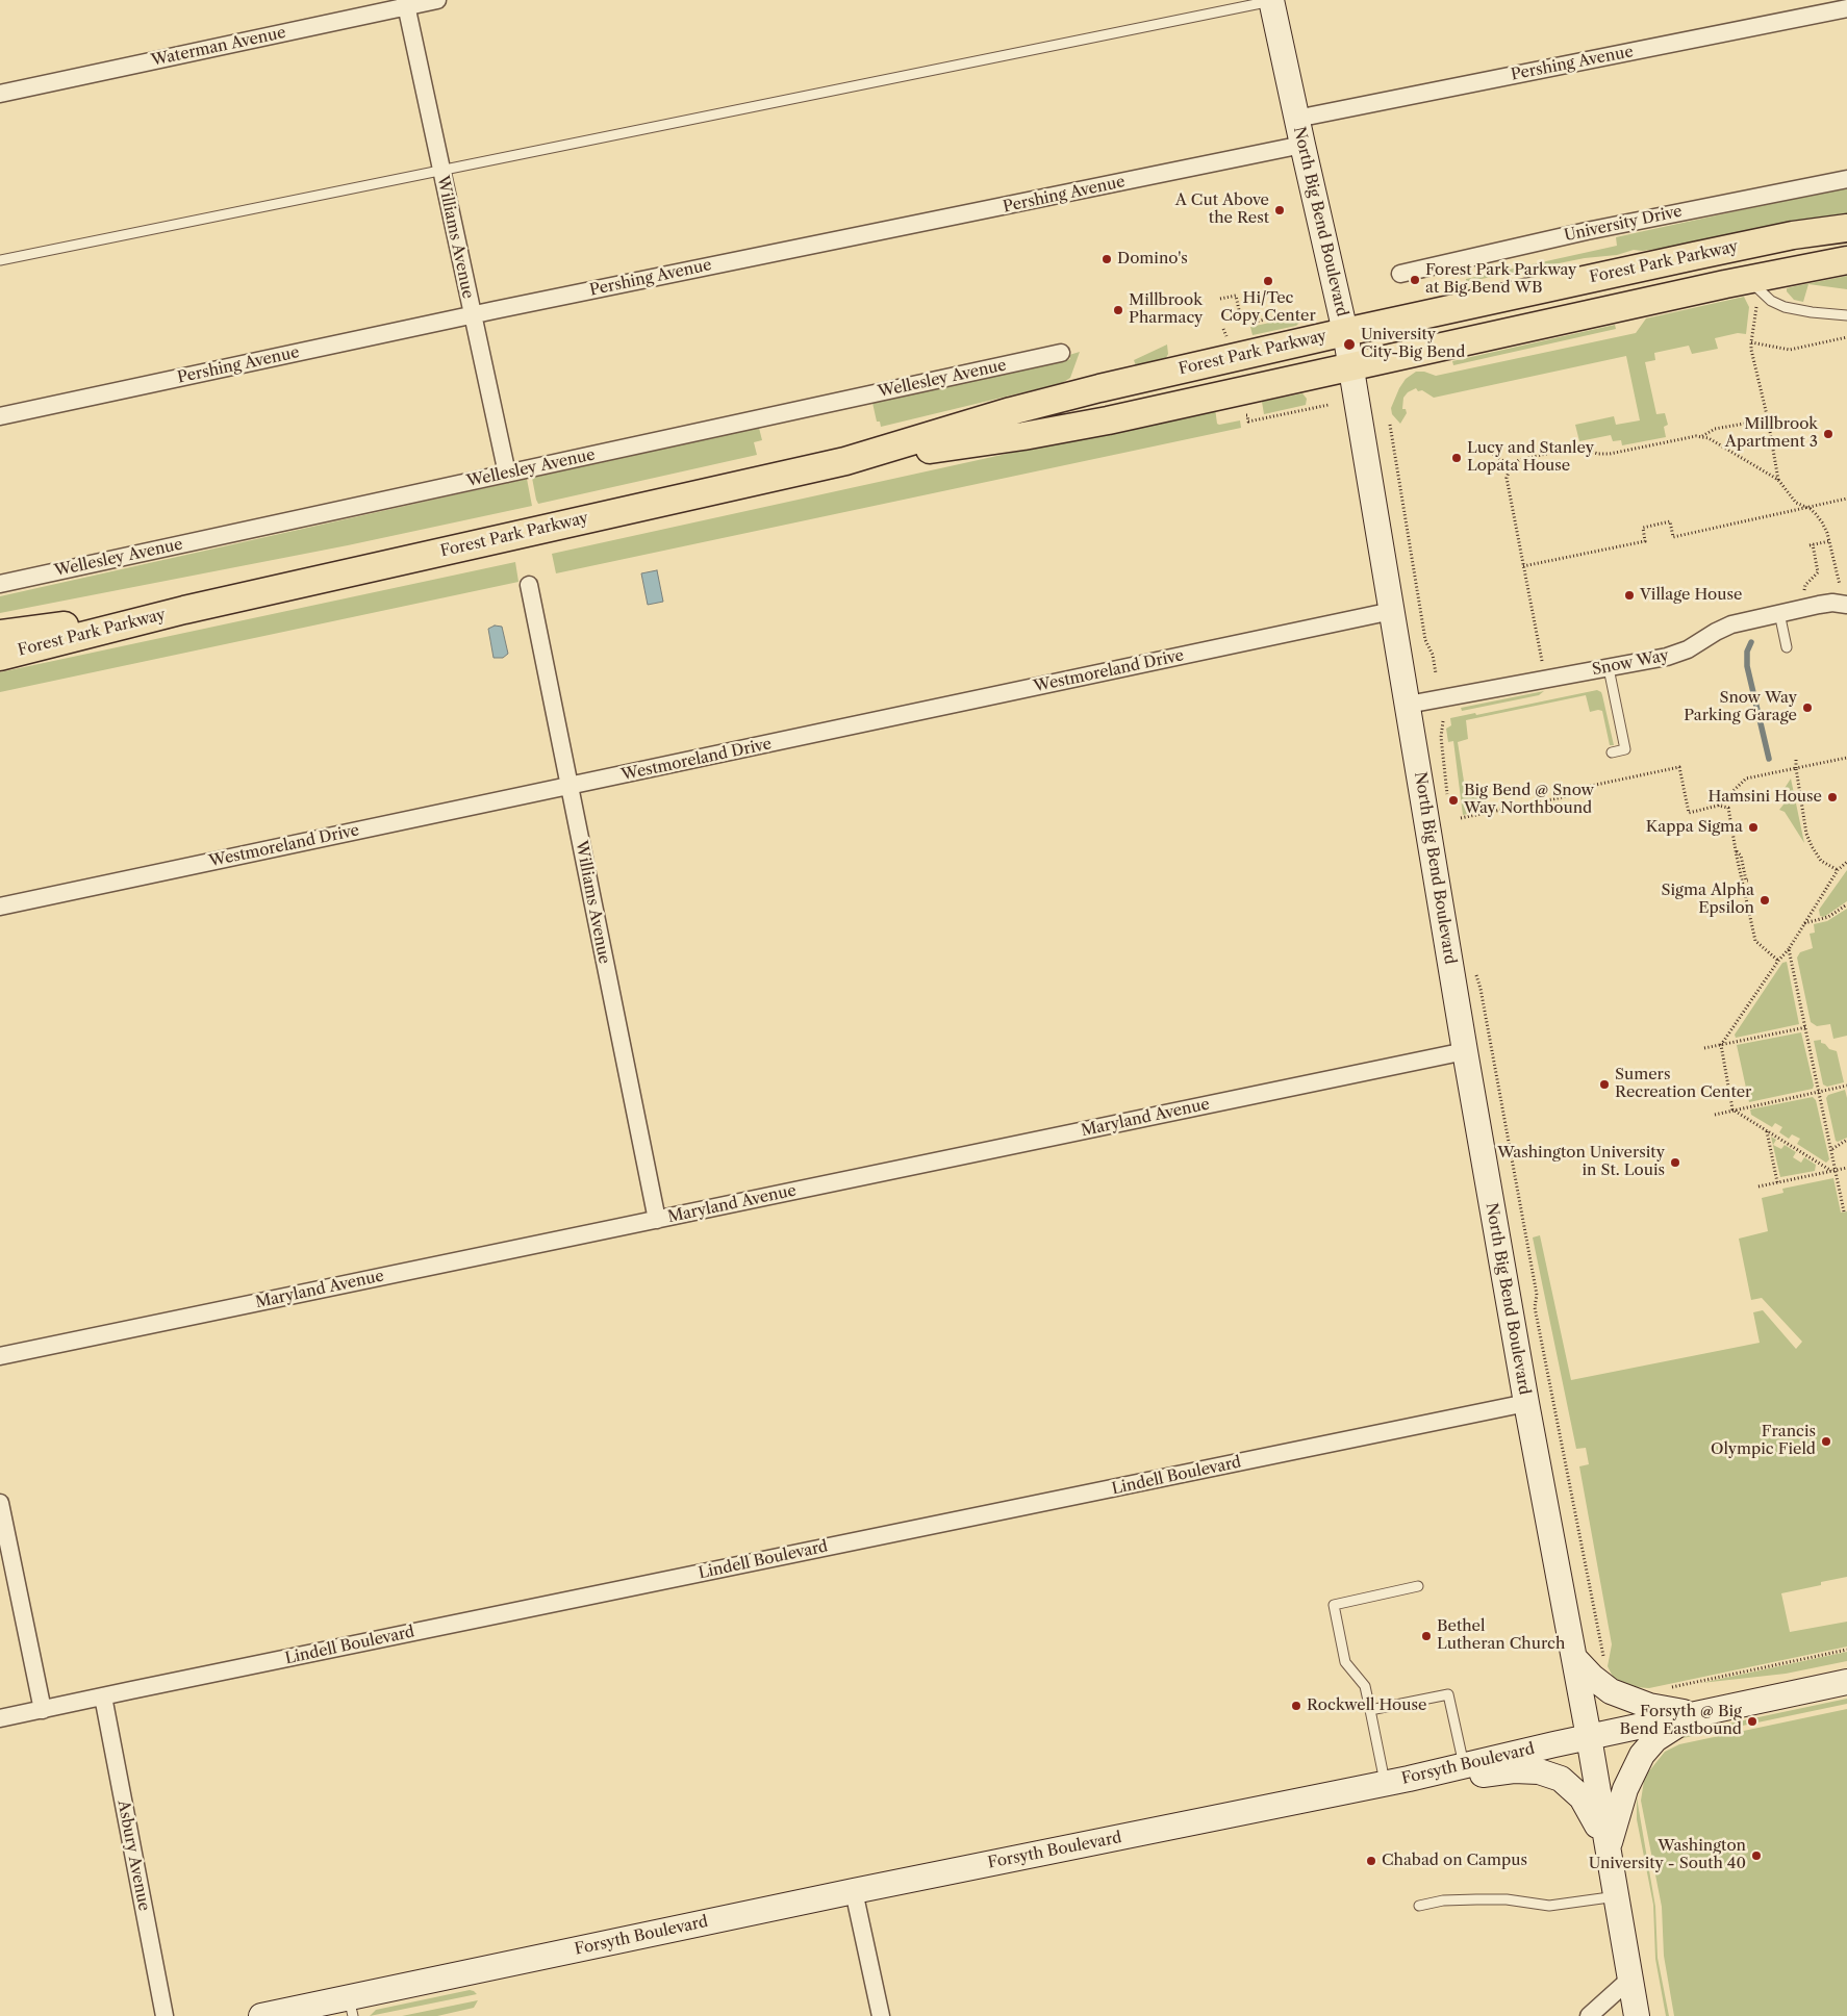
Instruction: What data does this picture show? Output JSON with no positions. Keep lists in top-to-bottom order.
{
  "streets": {
    "main road": ["North Big Bend Boulevard", "Forest Park Parkway", "Forsyth Boulevard"],
    "street": [
      "Waterman Avenue",
      "Pershing Avenue",
      "University Drive",
      "Williams Avenue",
      "Wellesley Avenue",
      "Snow Way",
      "Westmoreland Drive",
      "Maryland Avenue",
      "Lindell Boulevard",
      "Asbury Avenue"
    ]
  },
  "crossings": [
    ["Waterman Avenue", "Williams Avenue"],
    ["Pershing Avenue", "North Big Bend Boulevard"],
    ["Pershing Avenue", "Williams Avenue"],
    ["North Big Bend Boulevard", "Forest Park Parkway"],
    ["North Big Bend Boulevard", "Snow Way"],
    ["North Big Bend Boulevard", "Westmoreland Drive"],
    ["North Big Bend Boulevard", "Maryland Avenue"],
    ["North Big Bend Boulevard", "Lindell Boulevard"],
    ["North Big Bend Boulevard", "Forsyth Boulevard"],
    ["Williams Avenue", "Wellesley Avenue"],
    ["Williams Avenue", "Westmoreland Drive"],
    ["Williams Avenue", "Maryland Avenue"],
    ["Lindell Boulevard", "Asbury Avenue"]
  ],
  "places": [
    "A Cut Above the Rest",
    "Domino's",
    "Forest Park Parkway at Big Bend WB",
    "Hi/Tec Copy Center",
    "Millbrook Pharmacy",
    "University City-Big Bend",
    "Millbrook Apartment 3",
    "Lucy and Stanley Lopata House",
    "Village House",
    "Snow Way Parking Garage",
    "Hamsini House",
    "Big Bend @ Snow Way Northbound",
    "Kappa Sigma",
    "Sigma Alpha Epsilon",
    "Sumers Recreation Center",
    "Washington University in St. Louis",
    "Francis Olympic Field",
    "Bethel Lutheran Church",
    "Rockwell House",
    "Forsyth @ Big Bend Eastbound",
    "Washington University - South 40",
    "Chabad on Campus"
  ]
}
